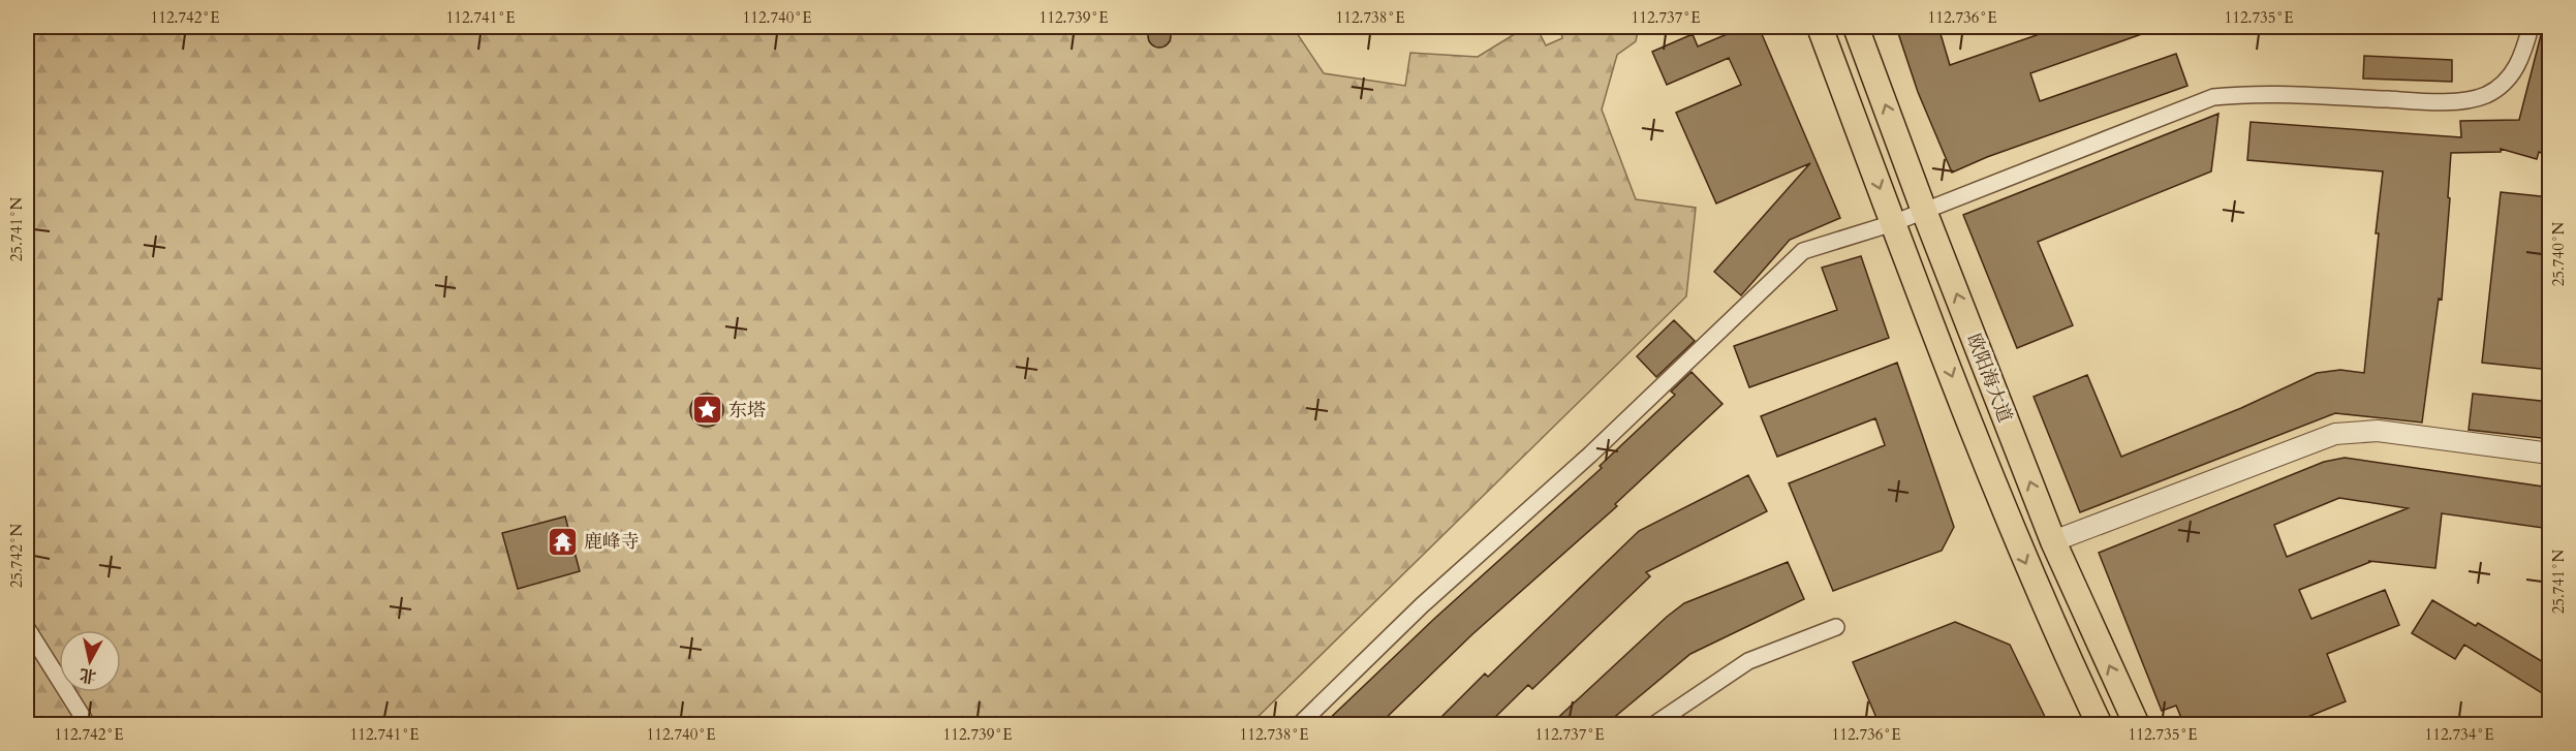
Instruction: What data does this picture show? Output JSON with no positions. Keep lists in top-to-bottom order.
{
  "streets": {
    "main road": ["欧阳海大道"]
  },
  "places": {
    "place": ["东塔"],
    "temple": ["鹿峰寺"]
  },
  "north": "bottom",
  "coordinates": [
    "112.742°E",
    "112.741°E",
    "112.740°E",
    "112.739°E",
    "112.738°E",
    "112.737°E",
    "112.736°E",
    "112.735°E",
    "25.741°N",
    "25.740°N",
    "25.742°N",
    "112.734°E"
  ]
}
